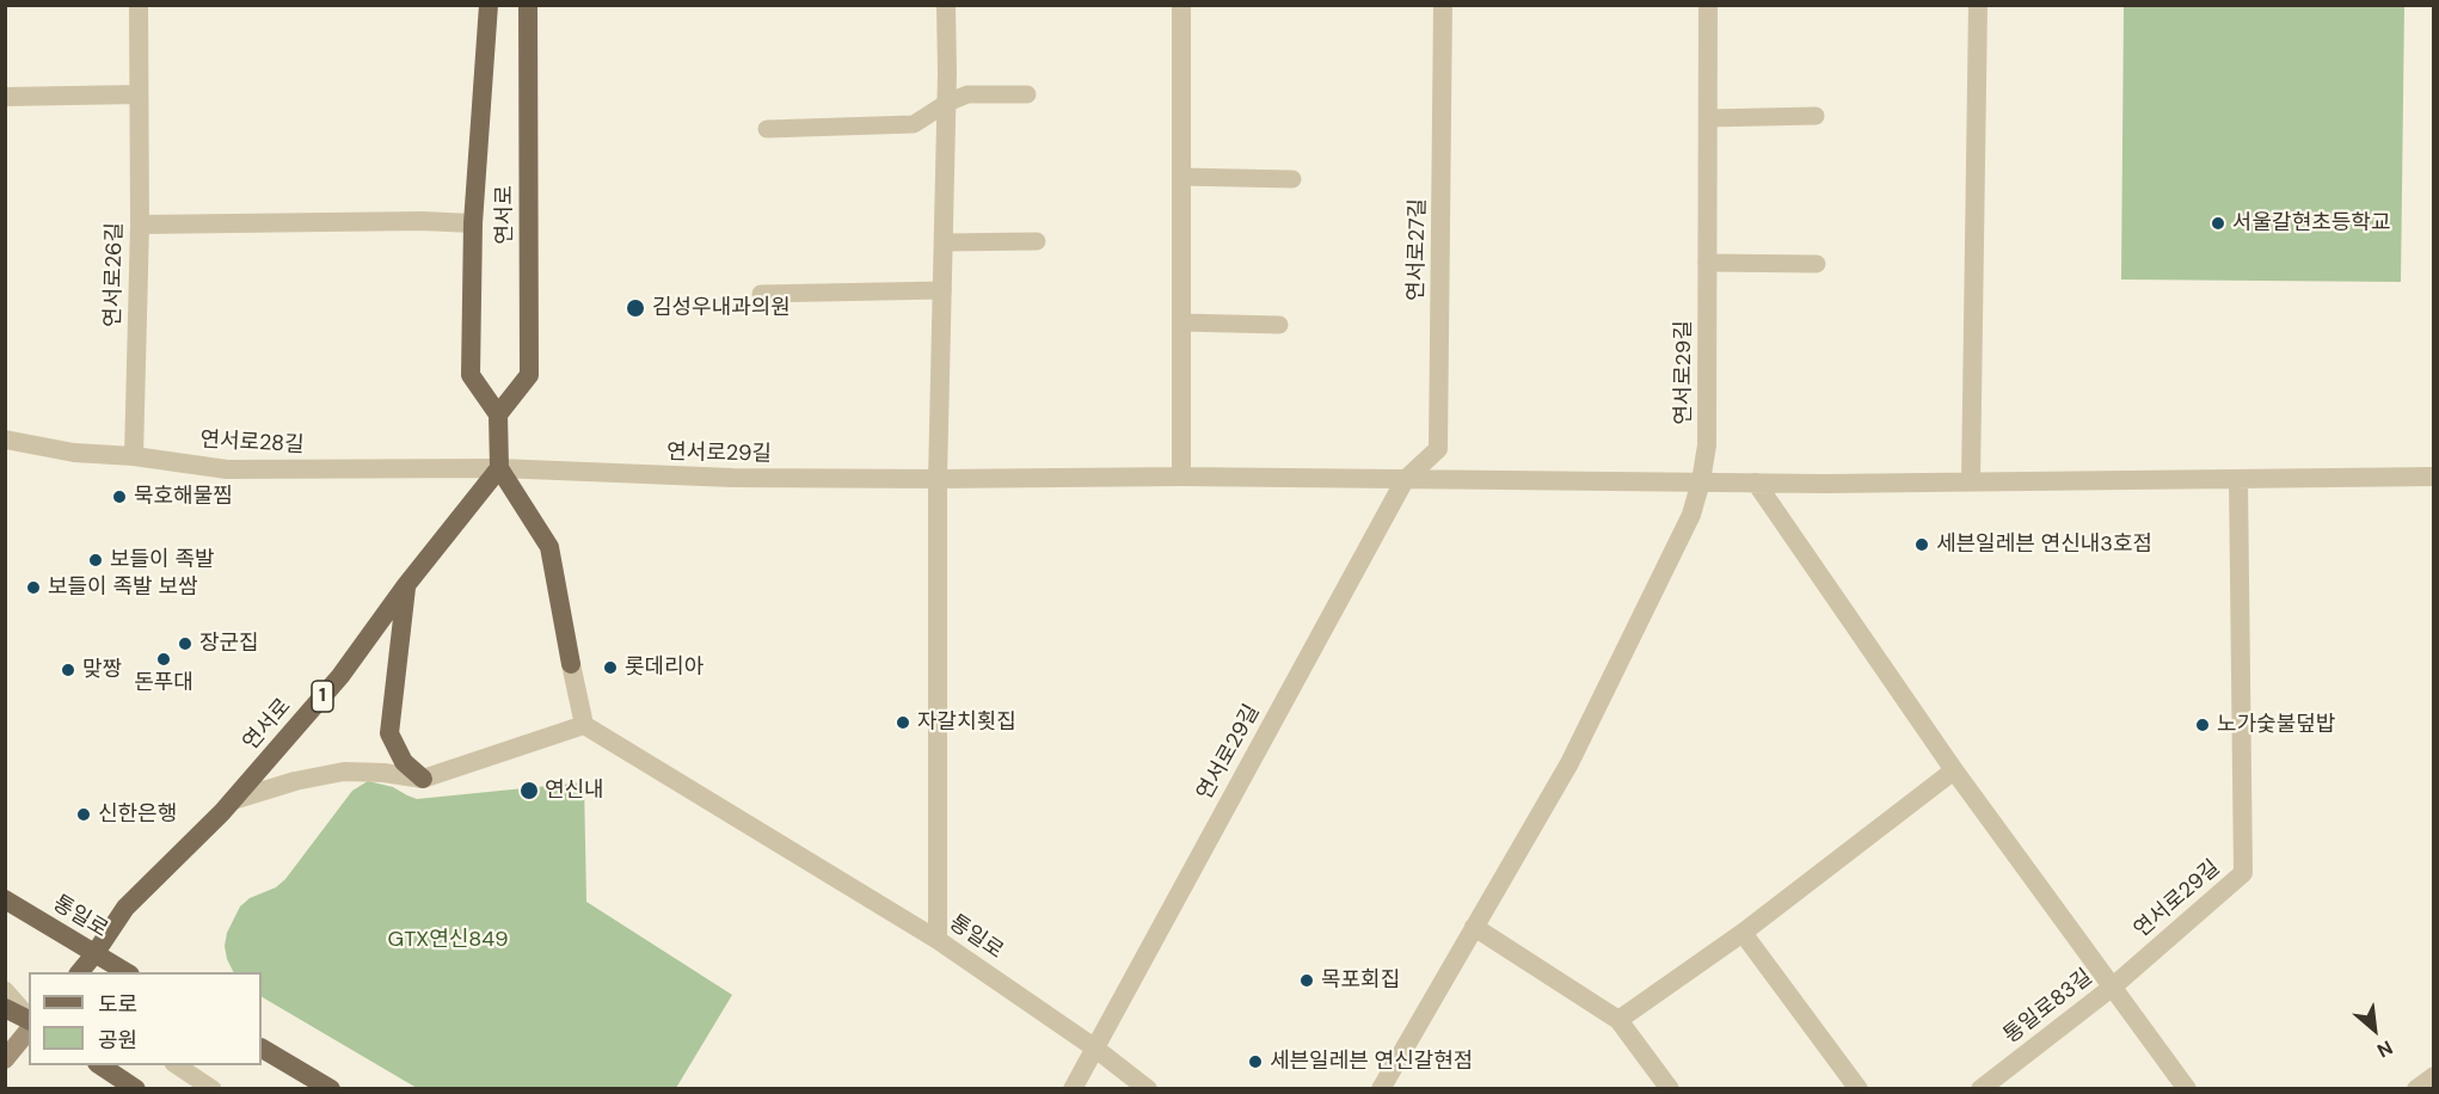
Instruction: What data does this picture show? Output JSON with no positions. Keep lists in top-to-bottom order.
{
  "streets": {
    "main road": ["연서로", "1", "통일로"],
    "street": [
      "연서로27길",
      "연서로26길",
      "연서로29길",
      "연서로28길",
      "통일로83길"
    ]
  },
  "crossings": [
    ["연서로", "연서로29길"],
    ["연서로", "연서로28길"],
    ["연서로", "통일로"],
    ["연서로27길", "연서로29길"],
    ["연서로26길", "연서로28길"],
    ["연서로29길", "연서로28길"],
    ["연서로29길", "통일로"],
    ["연서로29길", "통일로83길"]
  ],
  "parks": ["GTX연신849"],
  "places": [
    "서울갈현초등학교",
    "김성우내과의원",
    "묵호해물찜",
    "세븐일레븐 연신내3호점",
    "보들이 족발",
    "보들이 족발 보쌈",
    "장군집",
    "돈푸대",
    "롯데리아",
    "맞짱",
    "자갈치횟집",
    "노가숯불덮밥",
    "연신내",
    "신한은행",
    "목포회집",
    "세븐일레븐 연신갈현점"
  ],
  "legend": ["도로", "공원"],
  "north": "bottom right"
}
